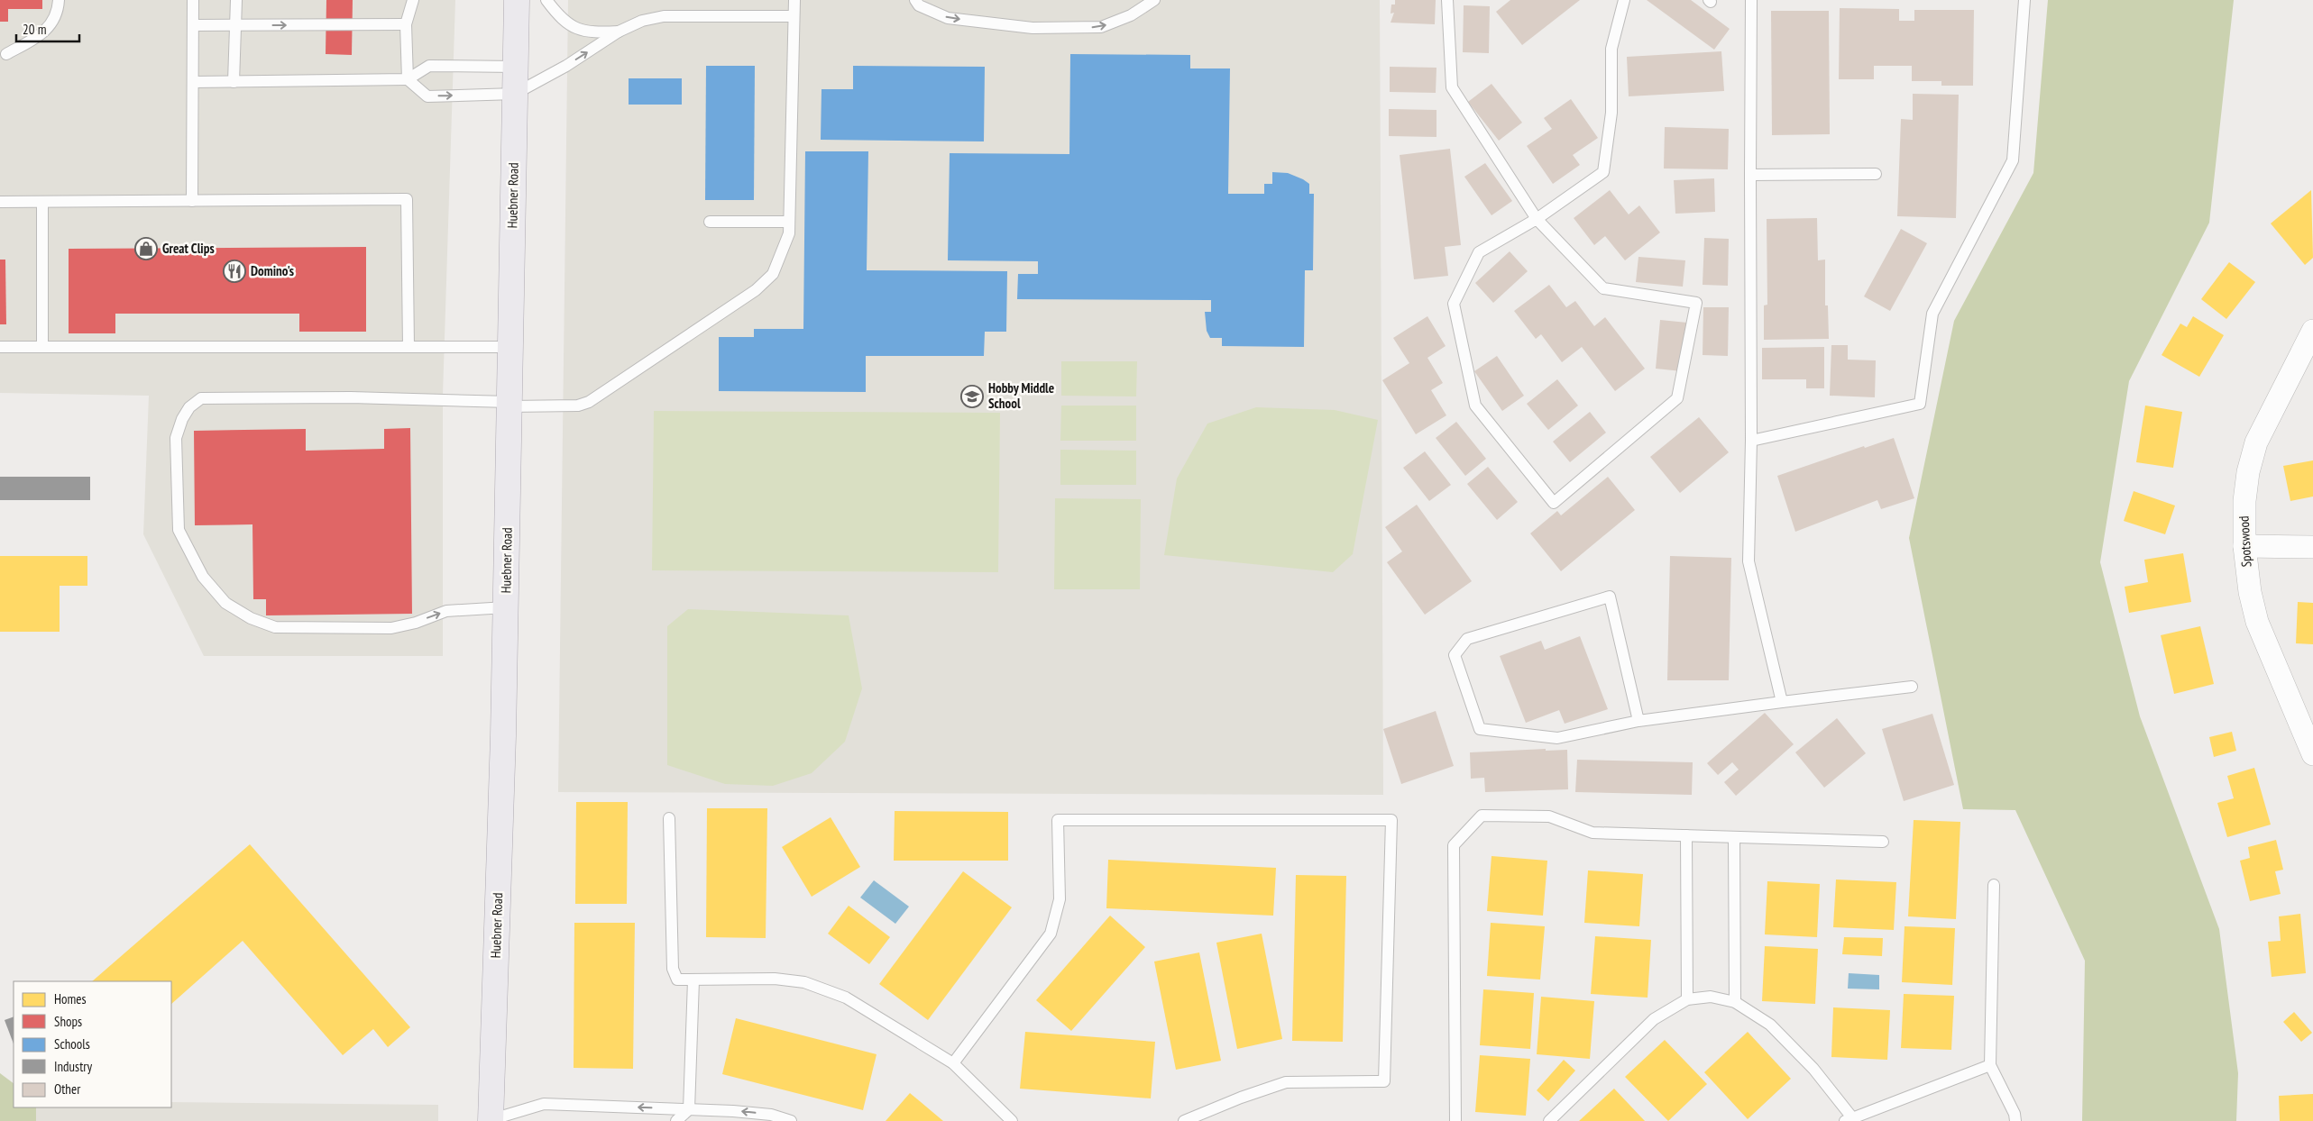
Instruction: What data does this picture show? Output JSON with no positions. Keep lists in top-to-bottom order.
{
  "streets": {
    "main road": ["Huebner Road"],
    "street": ["Spotswood"]
  },
  "places": {
    "shop": ["Great Clips"],
    "restaurant": ["Domino's"],
    "school or university": ["Hobby Middle School"]
  },
  "legend": [
    "Homes",
    "Shops",
    "Schools",
    "Industry",
    "Other"
  ],
  "scale_bar": "20 m"
}
